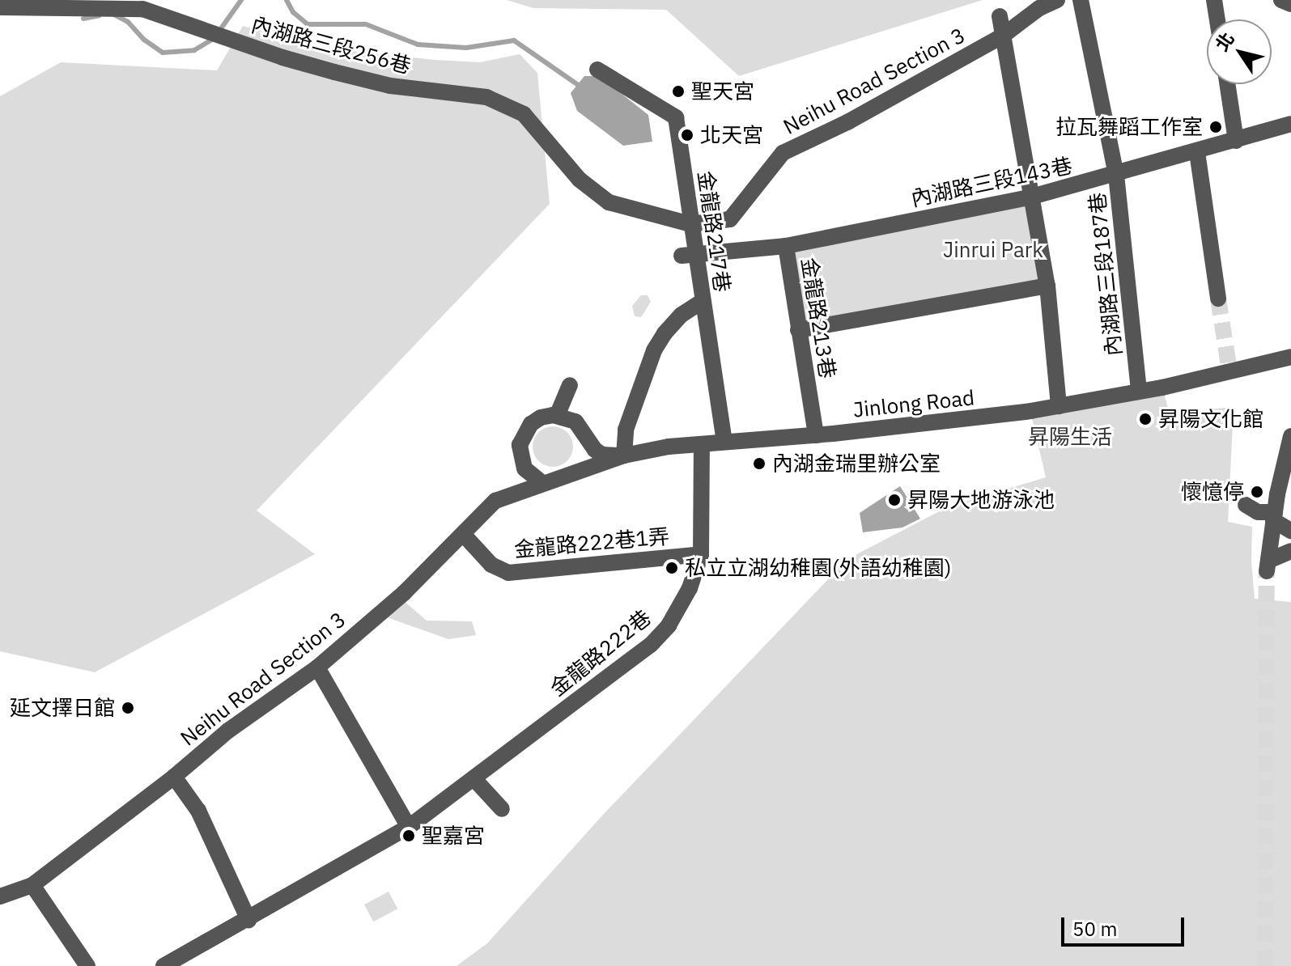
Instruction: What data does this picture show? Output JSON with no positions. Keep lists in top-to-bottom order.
{
  "streets": {
    "street": [
      "內湖路三段256巷",
      "Neihu Road Section 3",
      "內湖路三段143巷",
      "金龍路217巷",
      "內湖路三段187巷",
      "金龍路213巷",
      "Jinlong Road",
      "金龍路222巷1弄",
      "金龍路222巷"
    ]
  },
  "crossings": [
    ["內湖路三段256巷", "金龍路217巷"],
    ["Neihu Road Section 3", "Jinlong Road"],
    ["Neihu Road Section 3", "金龍路222巷1弄"],
    ["內湖路三段143巷", "金龍路217巷"],
    ["內湖路三段143巷", "內湖路三段187巷"],
    ["內湖路三段143巷", "金龍路213巷"],
    ["金龍路217巷", "Jinlong Road"],
    ["內湖路三段187巷", "Jinlong Road"],
    ["金龍路213巷", "Jinlong Road"],
    ["Jinlong Road", "金龍路222巷"],
    ["金龍路222巷1弄", "金龍路222巷"]
  ],
  "parks": ["Jinrui Park", "昇陽生活"],
  "places": [
    "聖天宮",
    "拉瓦舞蹈工作室",
    "北天宮",
    "昇陽文化館",
    "內湖金瑞里辦公室",
    "懷憶停",
    "昇陽大地游泳池",
    "私立立湖幼稚園(外語幼稚園)",
    "延文擇日館",
    "聖嘉宮"
  ],
  "scale_bar": "50 m",
  "north": "top left"
}
